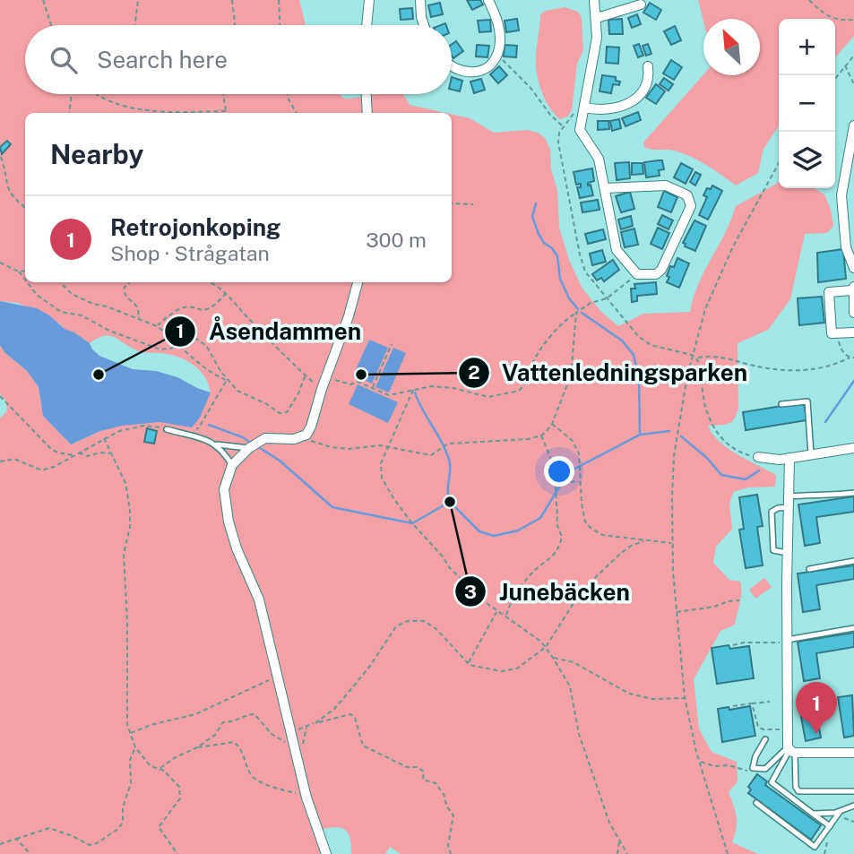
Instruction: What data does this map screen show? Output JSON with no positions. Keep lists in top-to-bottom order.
{
  "places": ["Åsendammen", "Vattenledningsparken", "Junebäcken"],
  "north": "top left",
  "page": {
    "map_buttons": ["+", "−"],
    "search": "Search here",
    "heading": "Nearby",
    "list": [
      {
        "mark": "1",
        "name": "Retrojonkoping",
        "note": "Shop · Strågatan",
        "value": "300 m"
      }
    ],
    "pins": "1"
  }
}
